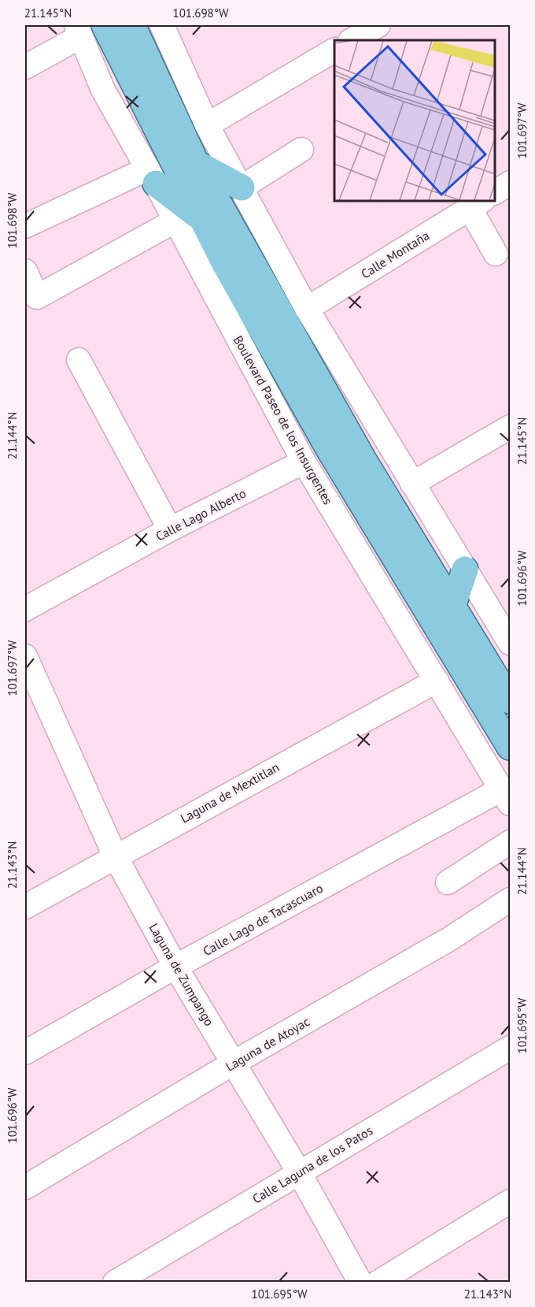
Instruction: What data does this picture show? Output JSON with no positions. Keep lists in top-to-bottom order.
{
  "streets": {
    "main road": ["Boulevard Paseo de los Insurgentes"],
    "street": [
      "Calle Montaña",
      "Calle Lago Alberto",
      "Laguna de Mextitlan",
      "Calle Lago de Tacascuaro",
      "Laguna de Zumpango",
      "Laguna de Atoyac",
      "Calle Laguna de los Patos"
    ]
  },
  "crossings": [
    ["Boulevard Paseo de los Insurgentes", "Calle Lago Alberto"],
    ["Boulevard Paseo de los Insurgentes", "Laguna de Mextitlan"],
    ["Boulevard Paseo de los Insurgentes", "Calle Lago de Tacascuaro"],
    ["Laguna de Mextitlan", "Laguna de Zumpango"],
    ["Calle Lago de Tacascuaro", "Laguna de Zumpango"],
    ["Laguna de Zumpango", "Laguna de Atoyac"],
    ["Laguna de Zumpango", "Calle Laguna de los Patos"]
  ],
  "coordinates": [
    "21.145°N",
    "101.698°W",
    "101.697°W",
    "21.144°N",
    "101.696°W",
    "21.143°N",
    "101.695°W"
  ]
}
